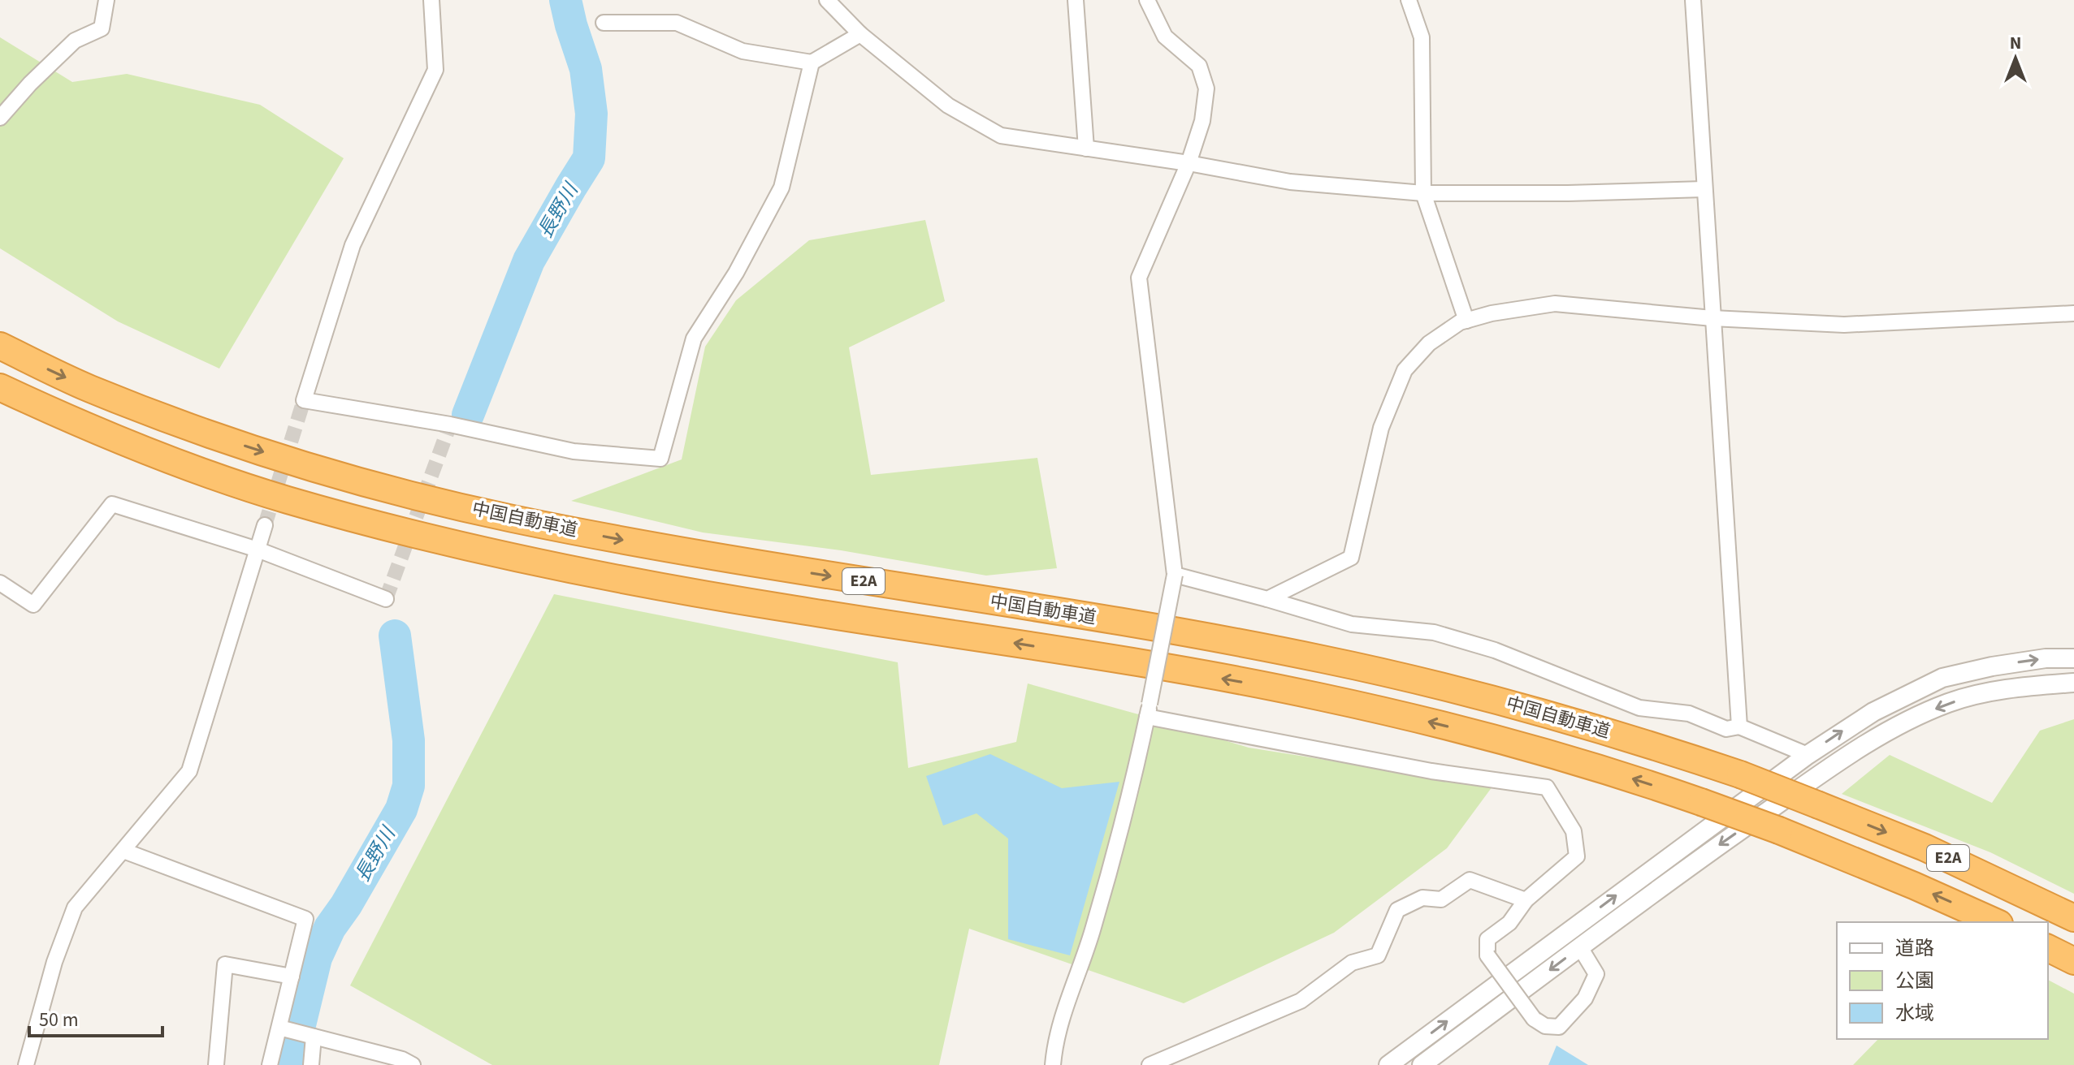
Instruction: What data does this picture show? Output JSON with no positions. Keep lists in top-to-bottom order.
{
  "streets": {
    "highway": ["中国自動車道", "E2A"]
  },
  "water": ["長野川"],
  "legend": ["道路", "公園", "水域"],
  "scale_bar": "50 m",
  "north": "top"
}
